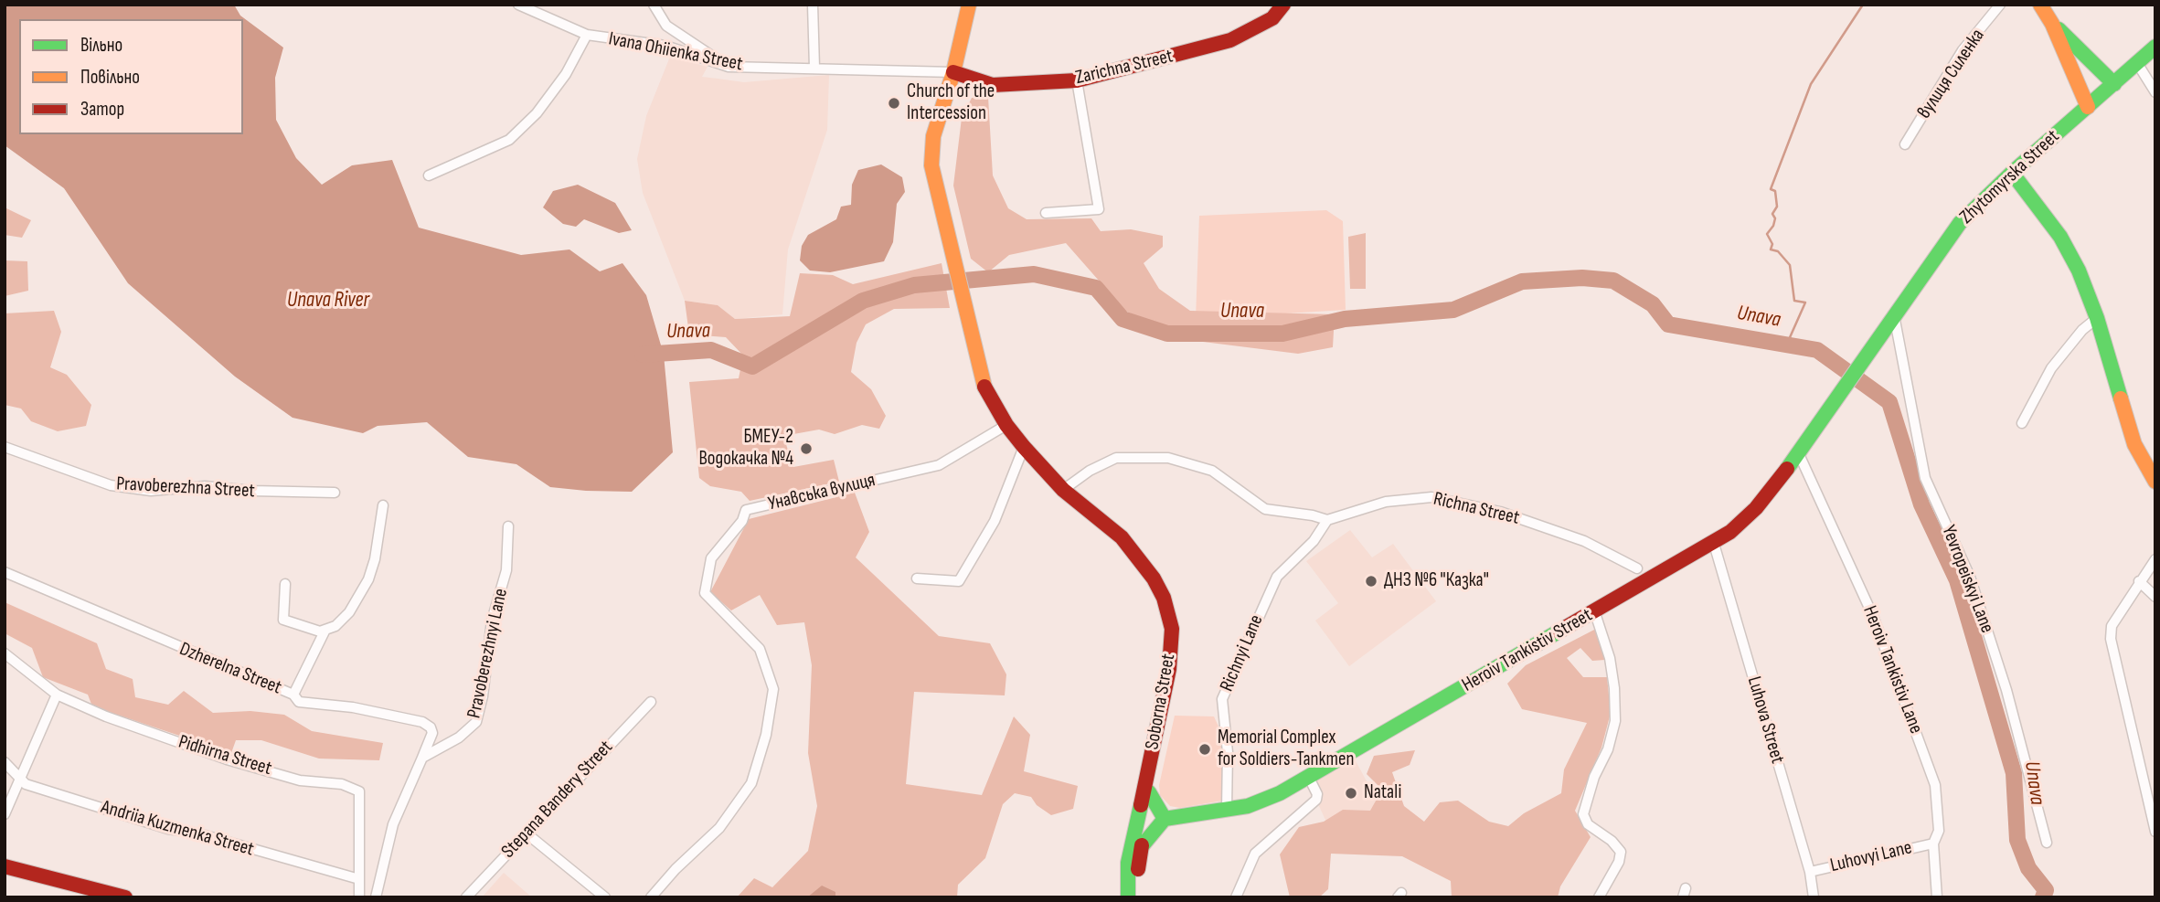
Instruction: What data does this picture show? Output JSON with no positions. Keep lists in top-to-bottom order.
{
  "streets": {
    "street": [
      "Ivana Ohiienka Street",
      "Zarichna Street",
      "вулиця Силенка",
      "Zhytomyrska Street",
      "Pravoberezhna Street",
      "Унавська вулиця",
      "Richna Street",
      "Yevropeiskyi Lane",
      "Heroiv Тankistiv Street",
      "Pravoberezhnyi Lane",
      "Richnyi Lane",
      "Dzherelna Street",
      "Heroiv Tankistiv Lane",
      "Soborna Street",
      "Luhova Street",
      "Pidhirna Street",
      "Stepana Bandery Street",
      "Andriia Kuzmenka Street",
      "Luhovyi Lane"
    ]
  },
  "crossings": [
    ["Ivana Ohiienka Street", "Zarichna Street"],
    ["Ivana Ohiienka Street", "Soborna Street"],
    ["Zarichna Street", "Soborna Street"],
    ["Zhytomyrska Street", "Yevropeiskyi Lane"],
    ["Zhytomyrska Street", "Heroiv Тankistiv Street"],
    ["Унавська вулиця", "Soborna Street"],
    ["Richna Street", "Richnyi Lane"],
    ["Richna Street", "Soborna Street"],
    ["Heroiv Тankistiv Street", "Richnyi Lane"],
    ["Heroiv Тankistiv Street", "Heroiv Tankistiv Lane"],
    ["Heroiv Тankistiv Street", "Luhova Street"],
    ["Pravoberezhnyi Lane", "Dzherelna Street"],
    ["Heroiv Tankistiv Lane", "Luhovyi Lane"],
    ["Luhova Street", "Luhovyi Lane"],
    ["Pidhirna Street", "Andriia Kuzmenka Street"]
  ],
  "water": ["Unava River", "Unava"],
  "places": [
    "Church of the Intercession",
    "БМЕУ-2 Водокачка №4",
    "ДНЗ №6 \"Казка\"",
    "Memorial Complex for Soldiers-Tankmen",
    "Natali"
  ],
  "legend": ["Вільно", "Повільно", "Затор"]
}
